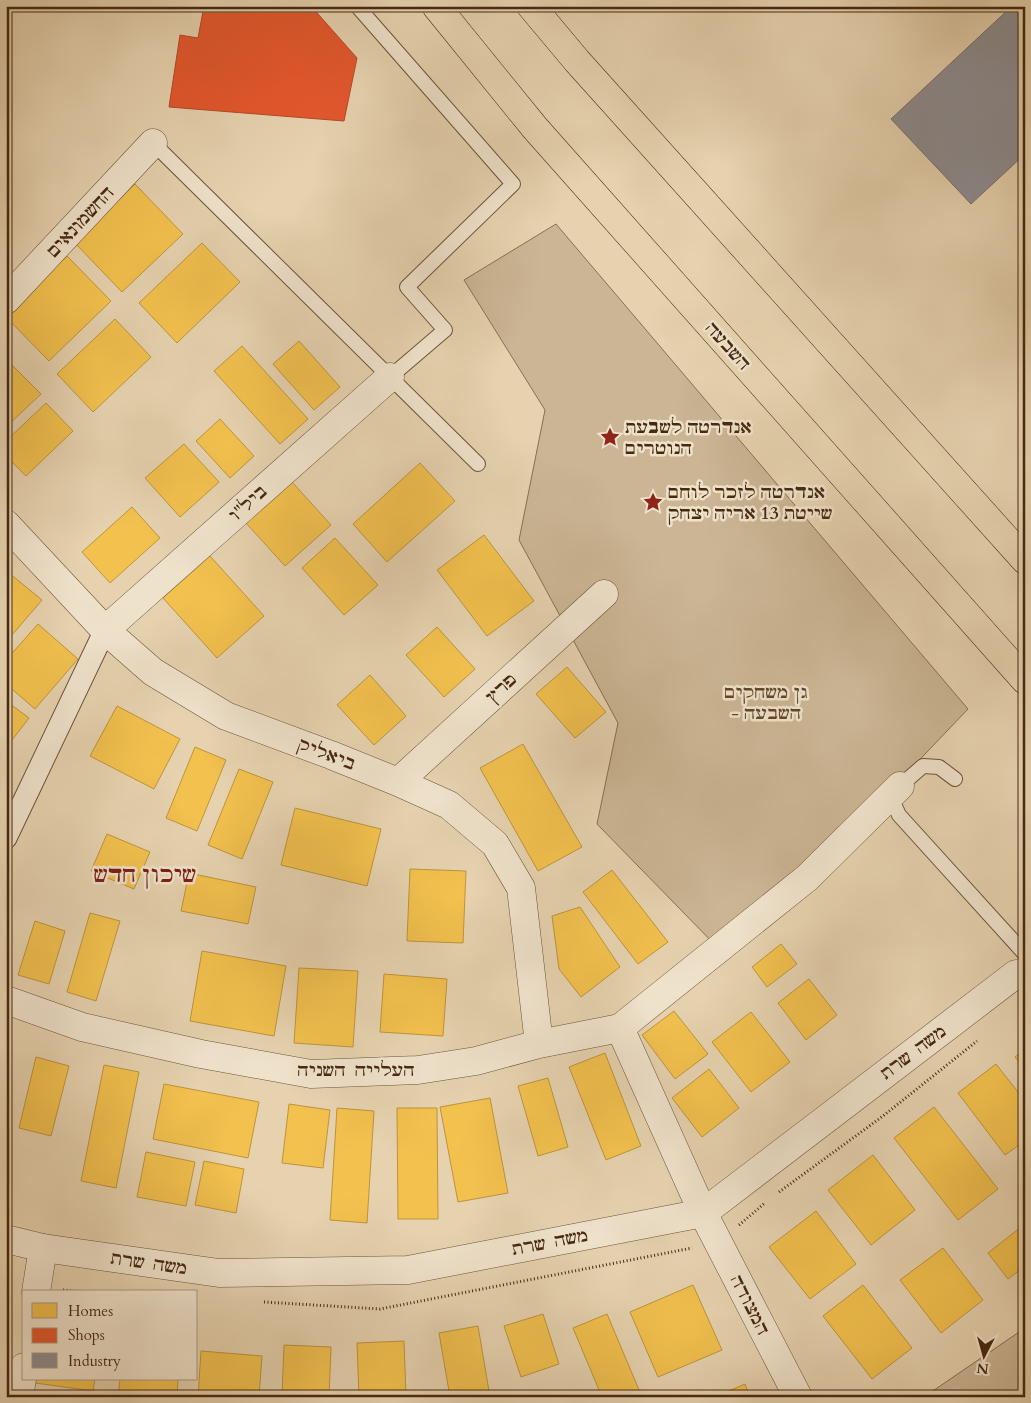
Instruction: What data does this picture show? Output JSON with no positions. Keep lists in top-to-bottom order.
{
  "streets": {
    "highway": ["השבעה"],
    "street": [
      "החשמונאים",
      "ביל\"ו",
      "פרץ",
      "ביאליק",
      "משה שרת",
      "העלייה השניה",
      "המצודה"
    ]
  },
  "crossings": [
    ["ביל\"ו", "ביאליק"],
    ["פרץ", "ביאליק"],
    ["ביאליק", "העלייה השניה"],
    ["משה שרת", "המצודה"],
    ["העלייה השניה", "המצודה"]
  ],
  "districts": ["שיכון חדש"],
  "parks": ["גן משחקים - השבעה"],
  "places": {
    "place": ["אנדרטה לשבעת הנוטרים", "אנדרטה לזכר לוחם שייטת 13 אריה יצחק"]
  },
  "legend": ["Homes", "Shops", "Industry"],
  "north": "bottom"
}
